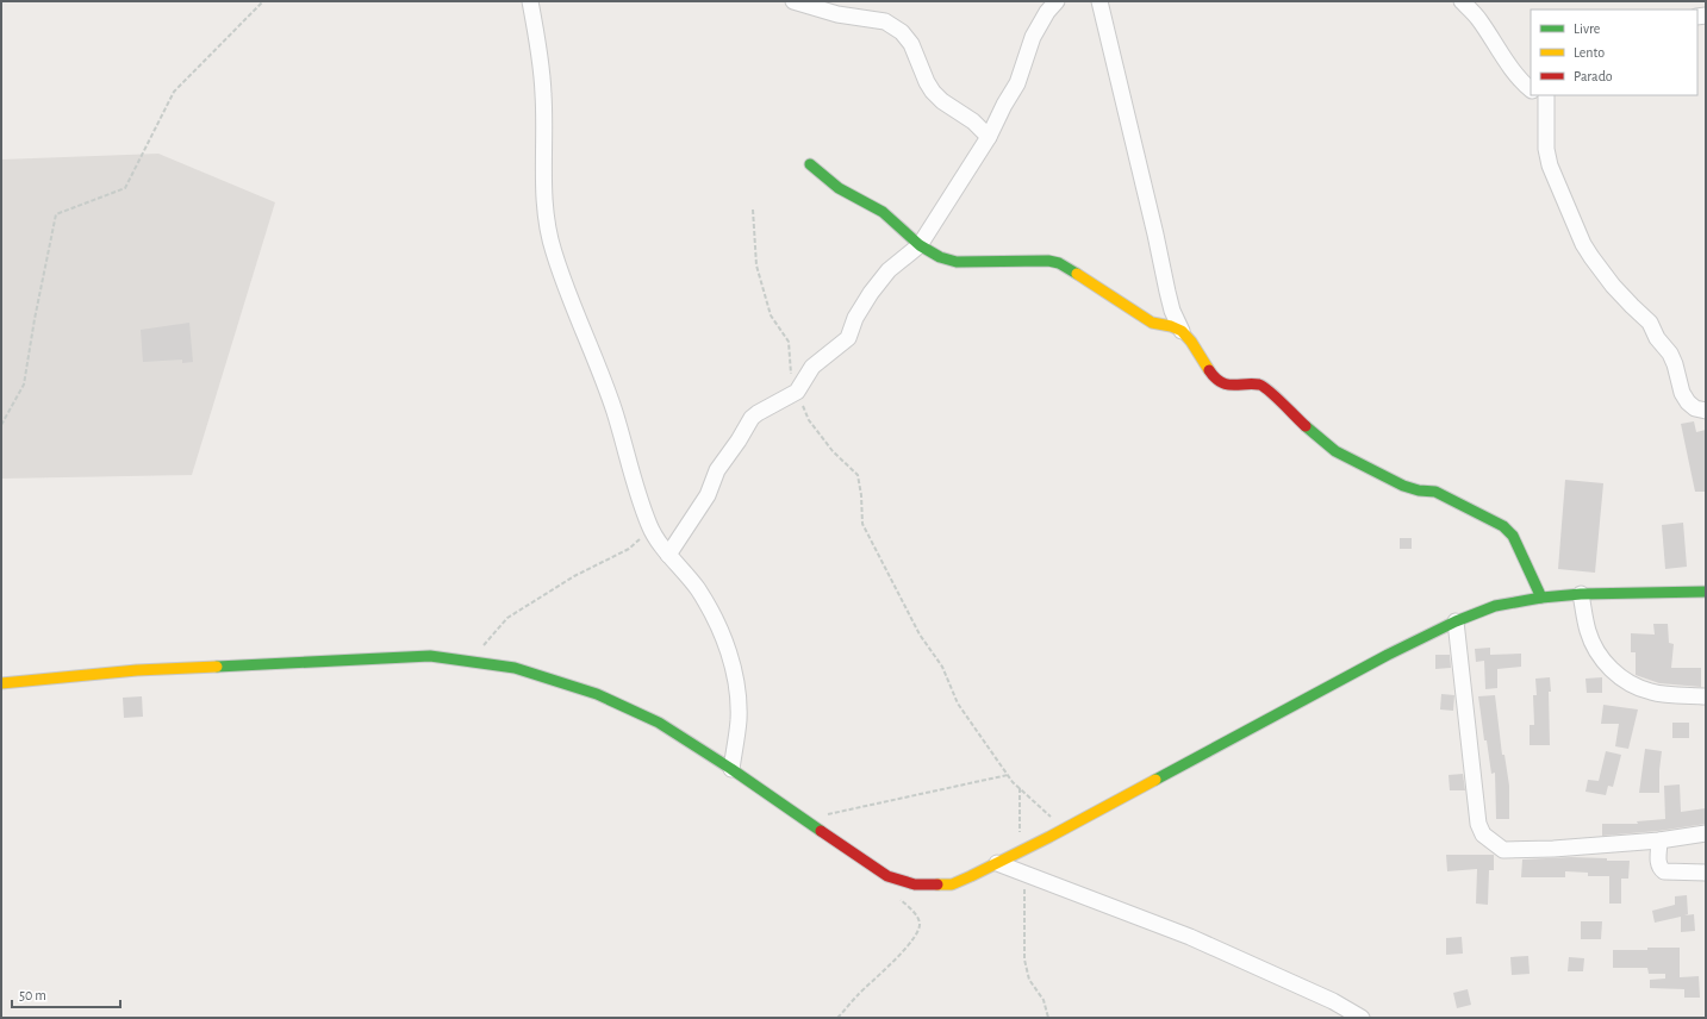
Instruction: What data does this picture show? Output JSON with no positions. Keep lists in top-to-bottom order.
{
  "legend": ["Livre", "Lento", "Parado"],
  "scale_bar": "50 m"
}
